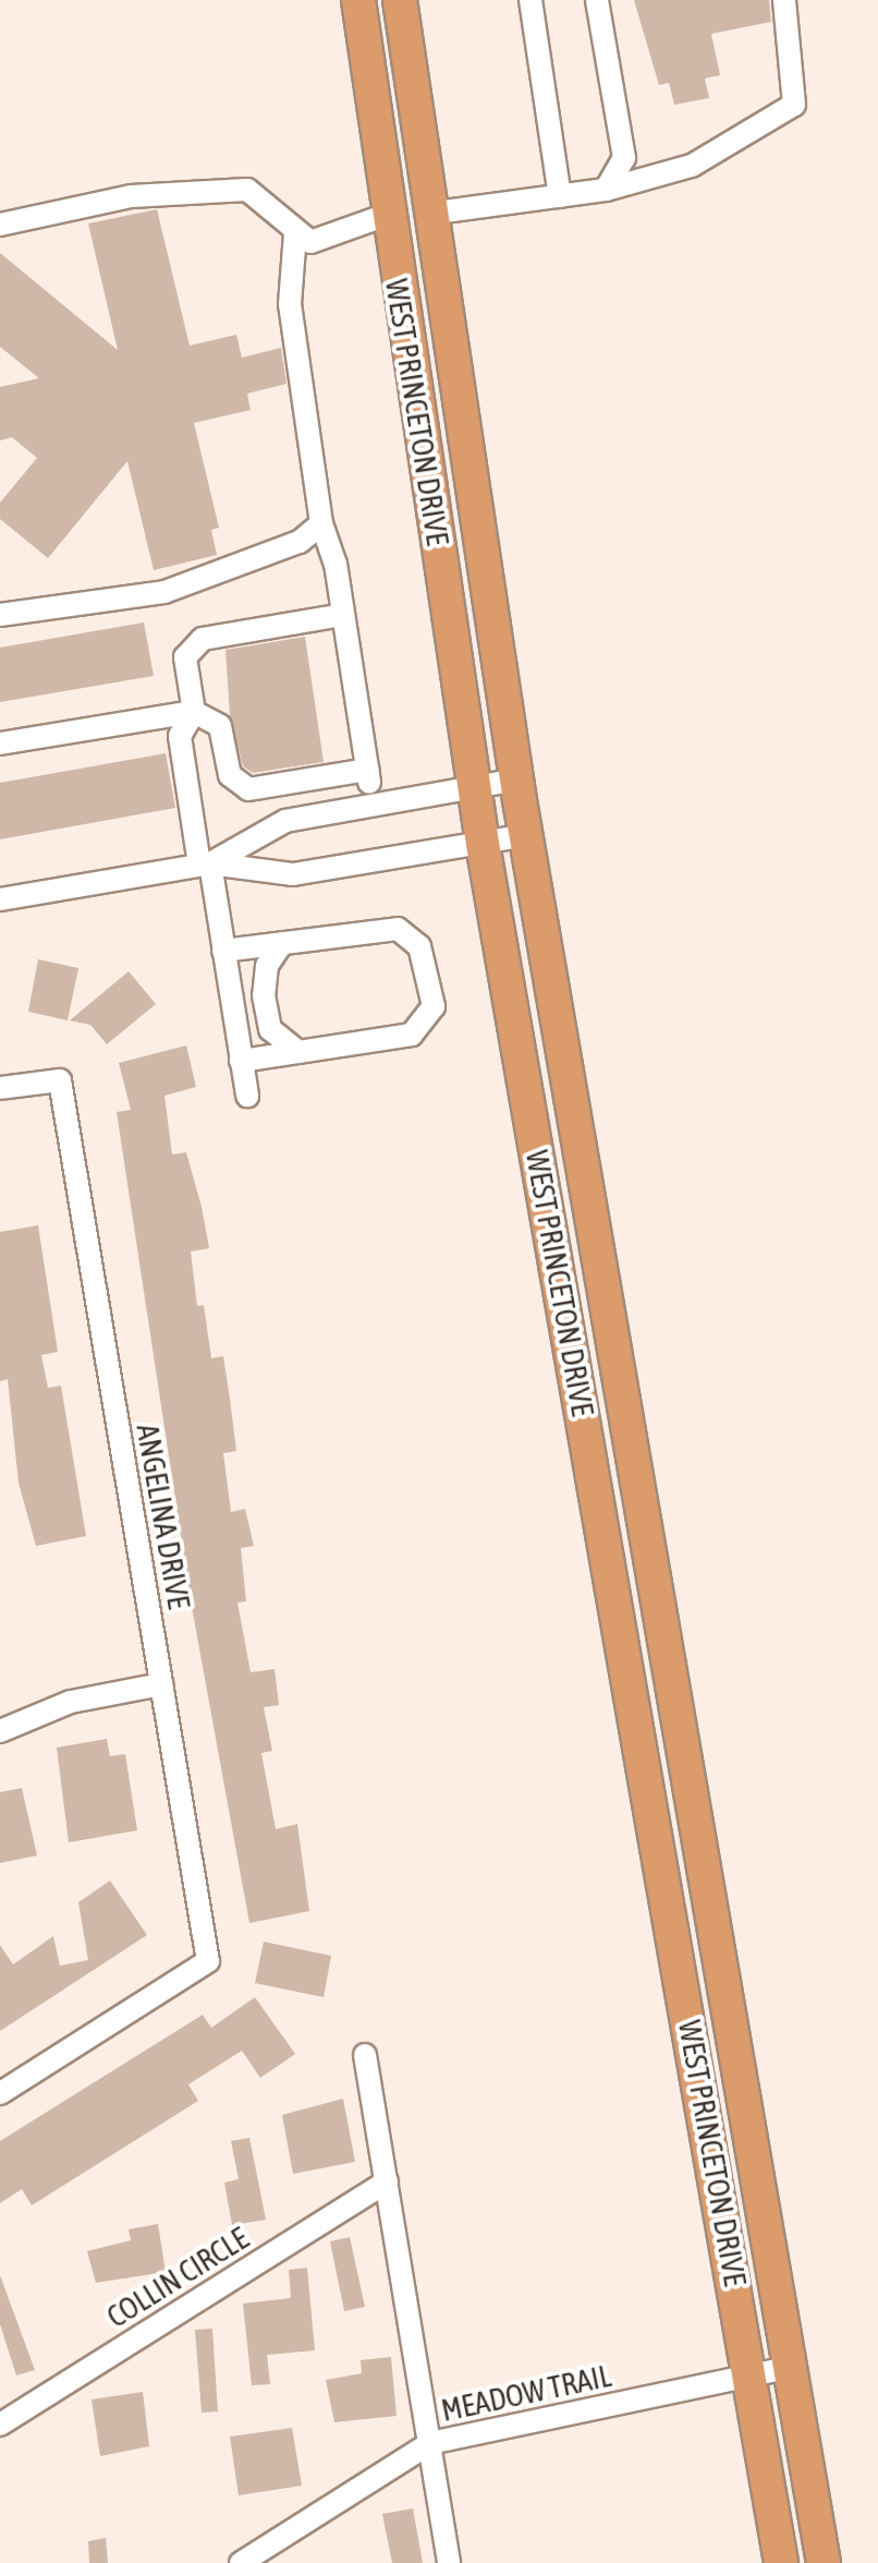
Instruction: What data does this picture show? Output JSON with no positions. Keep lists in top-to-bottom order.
{
  "streets": {
    "highway": ["WEST PRINCETON DRIVE"],
    "street": ["ANGELINA DRIVE", "COLLIN CIRCLE", "MEADOW TRAIL"]
  },
  "crossings": [
    ["WEST PRINCETON DRIVE", "MEADOW TRAIL"]
  ]
}
